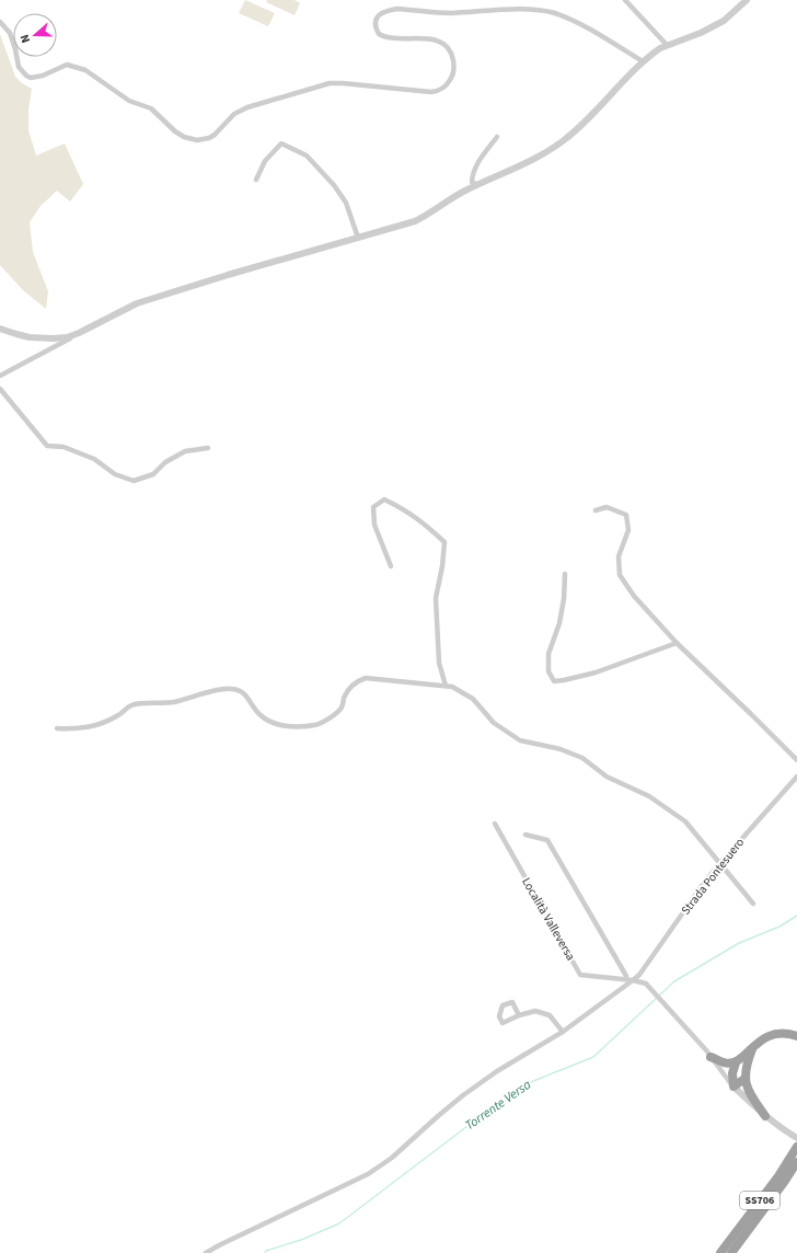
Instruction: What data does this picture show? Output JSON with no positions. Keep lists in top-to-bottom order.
{
  "streets": {
    "highway": ["SS706"],
    "street": ["Strada Pontesuero", "Località Valleversa"]
  },
  "crossings": [
    ["Strada Pontesuero", "Località Valleversa"]
  ],
  "water": ["Torrente Versa"],
  "north": "left"
}
